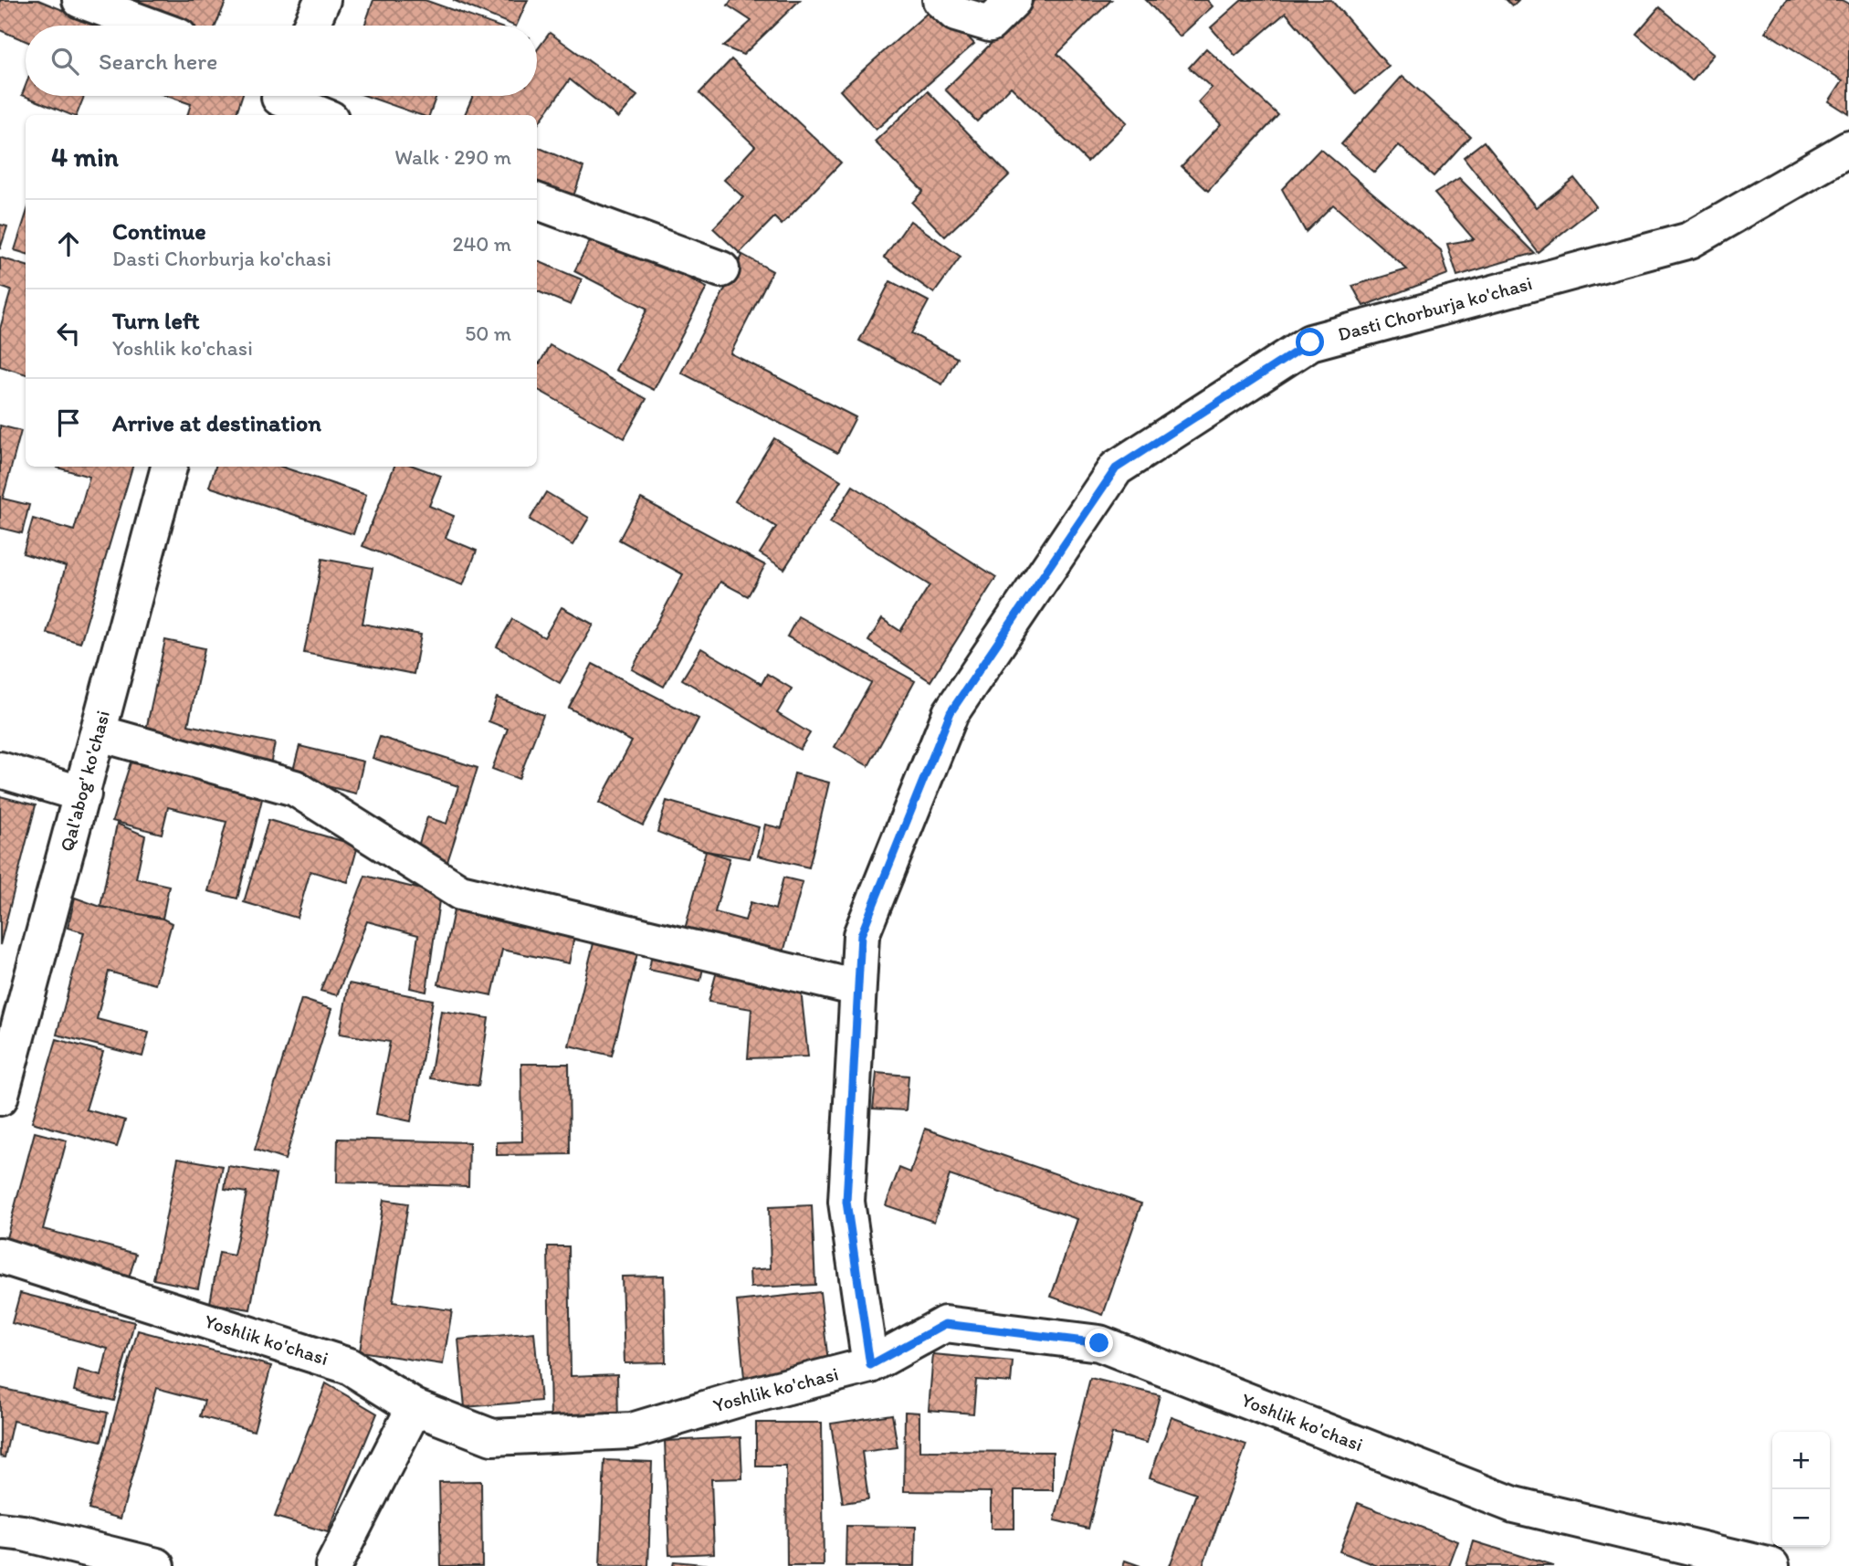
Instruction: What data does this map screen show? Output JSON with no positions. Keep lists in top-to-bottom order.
{
  "streets": {
    "street": ["Dasti Chorburja ko'chasi", "Qal'abog' ko'chasi", "Yoshlik ko'chasi"]
  },
  "crossings": [
    ["Dasti Chorburja ko'chasi", "Yoshlik ko'chasi"]
  ],
  "page": {
    "search": "Search here",
    "heading": ["4 min", "Walk · 290 m"],
    "list": [
      ["Continue", "Dasti Chorburja ko'chasi", "240 m"],
      ["Turn left", "Yoshlik ko'chasi", "50 m"],
      "Arrive at destination"
    ],
    "map_buttons": ["+", "−"]
  }
}
